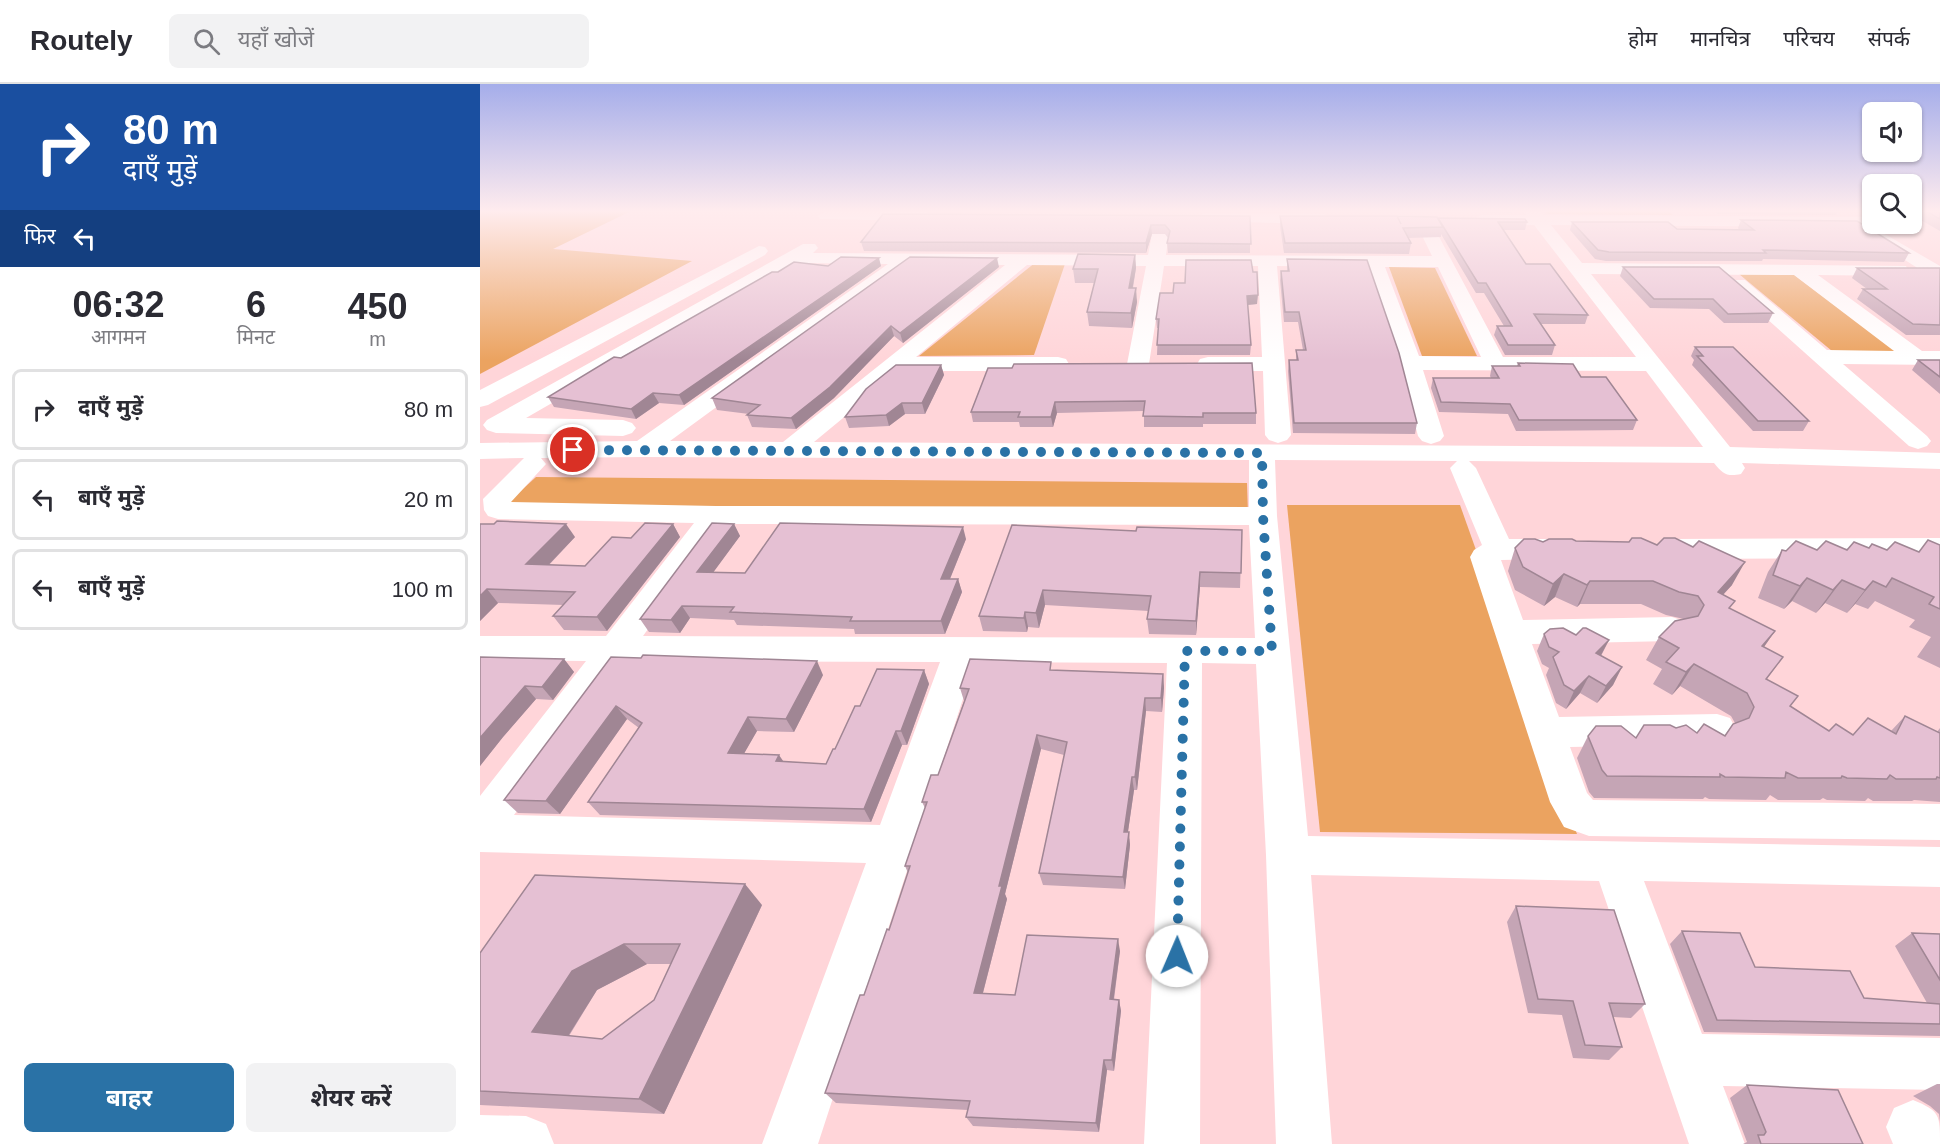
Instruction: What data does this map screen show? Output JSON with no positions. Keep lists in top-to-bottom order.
{
  "page": {
    "header": "Routely",
    "search": "यहाँ खोजें",
    "nav": [
      "होम",
      "मानचित्र",
      "परिचय",
      "संपर्क"
    ],
    "turn": ["80 m", "दाएँ मुड़ें"],
    "then": "फिर",
    "eta": [
      "06:32",
      "आगमन",
      "6",
      "मिनट",
      "450",
      "m"
    ],
    "list": [
      {
        "name": "दाएँ मुड़ें",
        "value": "80 m"
      },
      {
        "name": "बाएँ मुड़ें",
        "value": "20 m"
      },
      {
        "name": "बाएँ मुड़ें",
        "value": "100 m"
      }
    ],
    "buttons": ["बाहर", "शेयर करें"]
  }
}
